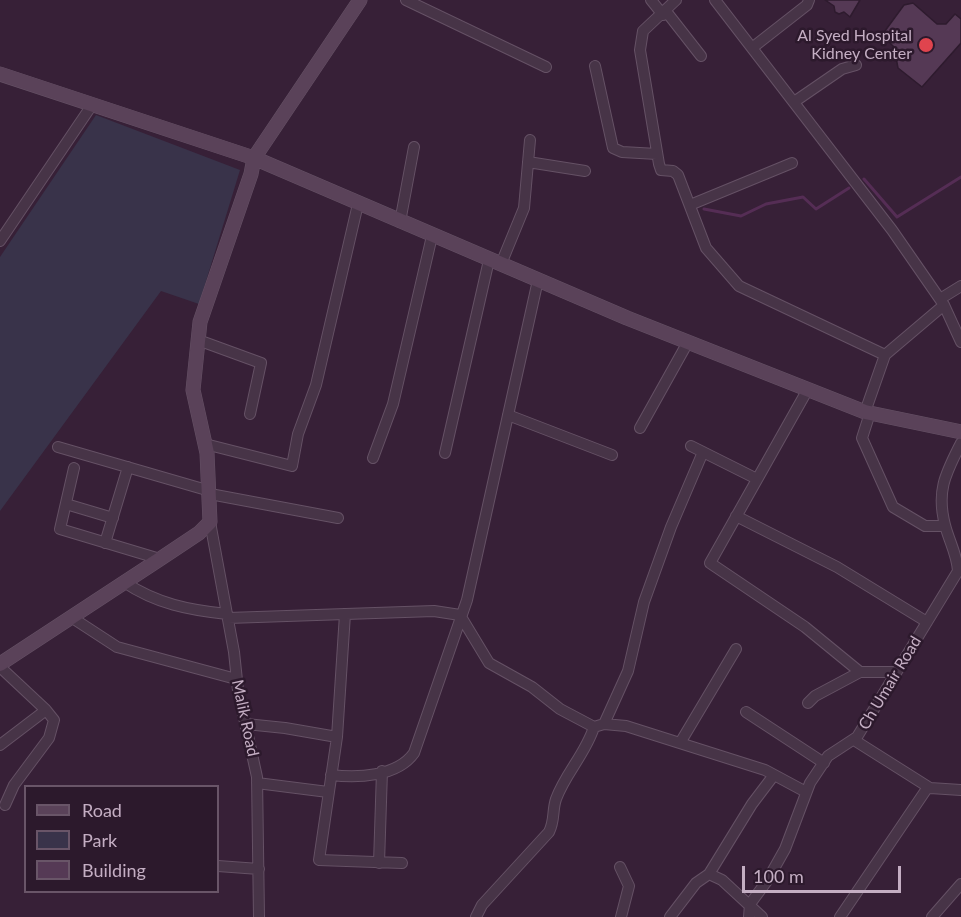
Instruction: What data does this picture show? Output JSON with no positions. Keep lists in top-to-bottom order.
{
  "streets": {
    "street": ["Ch Umair Road", "Malik Road"]
  },
  "places": ["Al Syed Hospital Kidney Center"],
  "legend": ["Road", "Park", "Building"],
  "scale_bar": "100 m"
}
